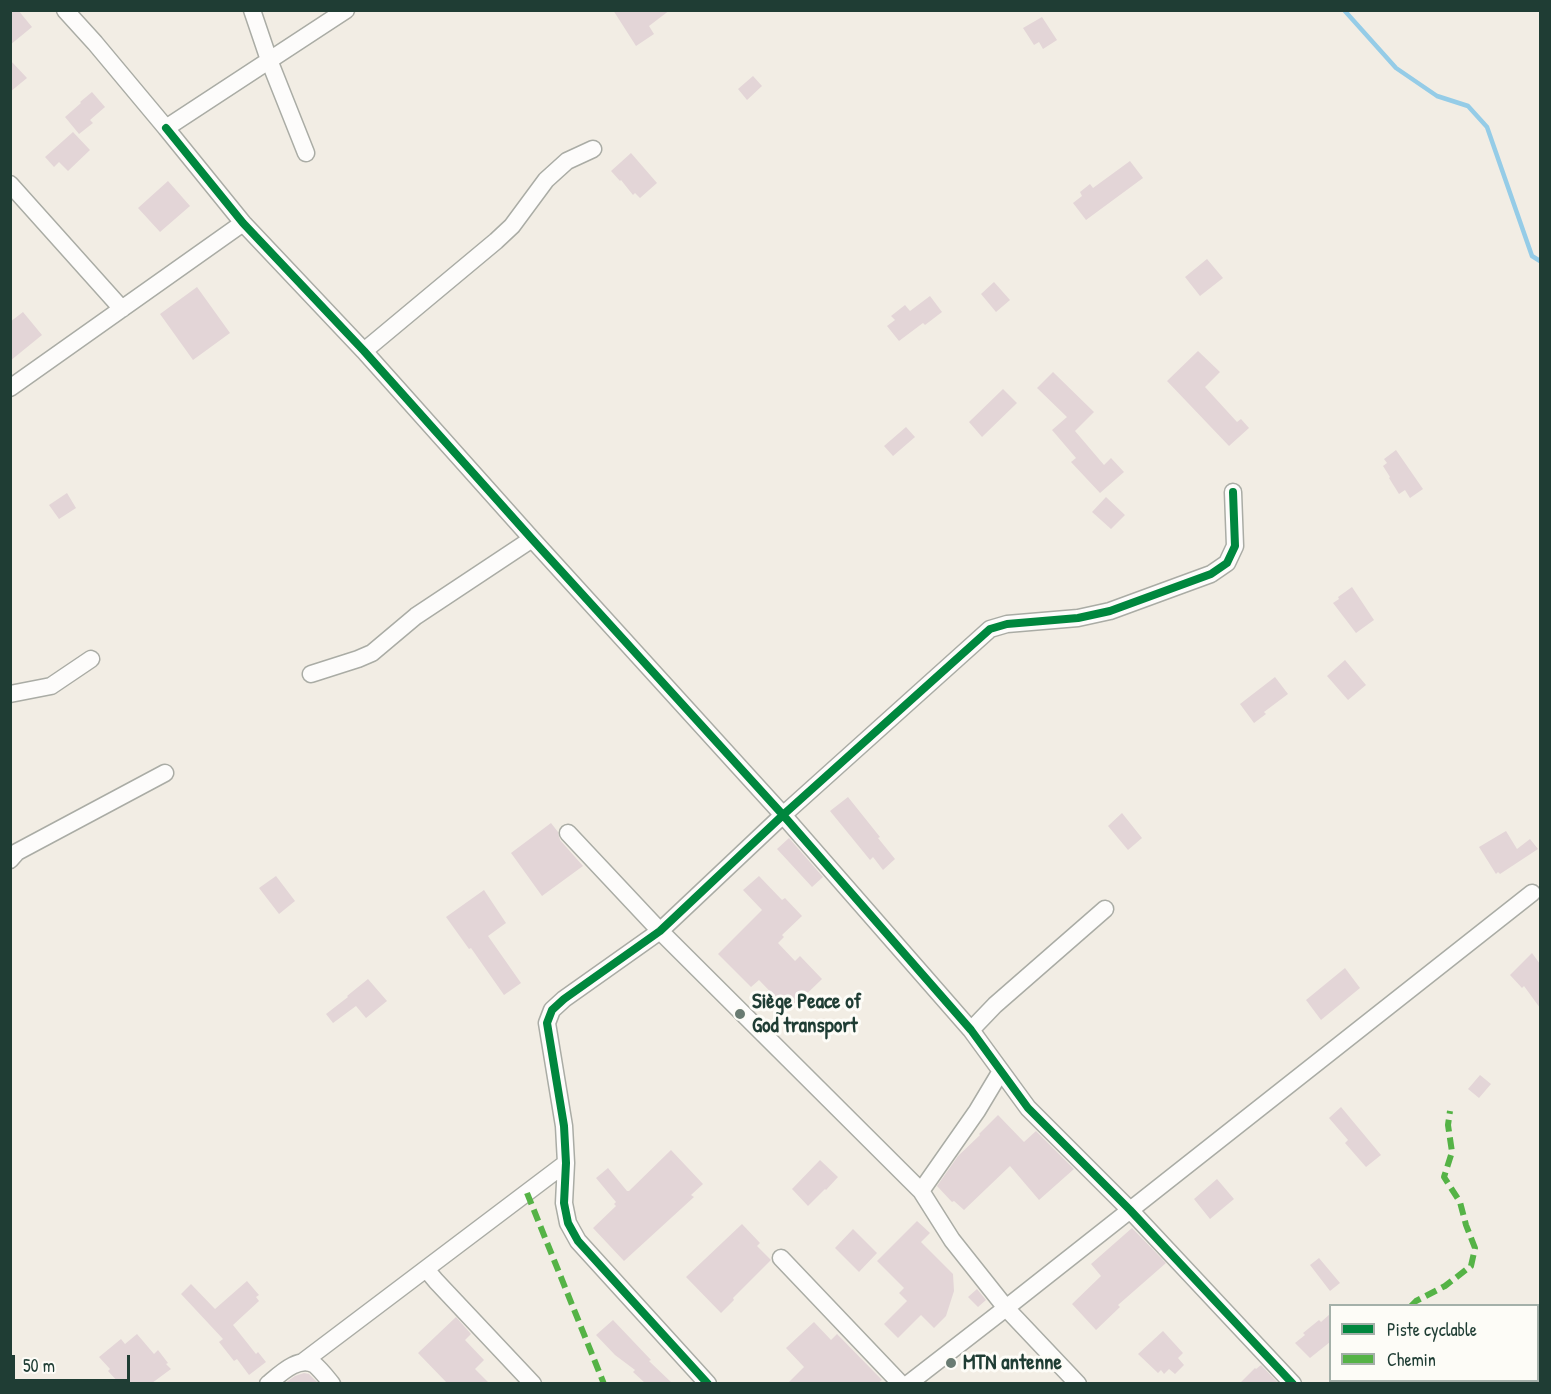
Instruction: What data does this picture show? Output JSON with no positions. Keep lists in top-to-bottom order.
{
  "places": ["Siège Peace of God transport", "MTN antenne"],
  "legend": ["Piste cyclable", "Chemin"],
  "scale_bar": "50 m"
}
